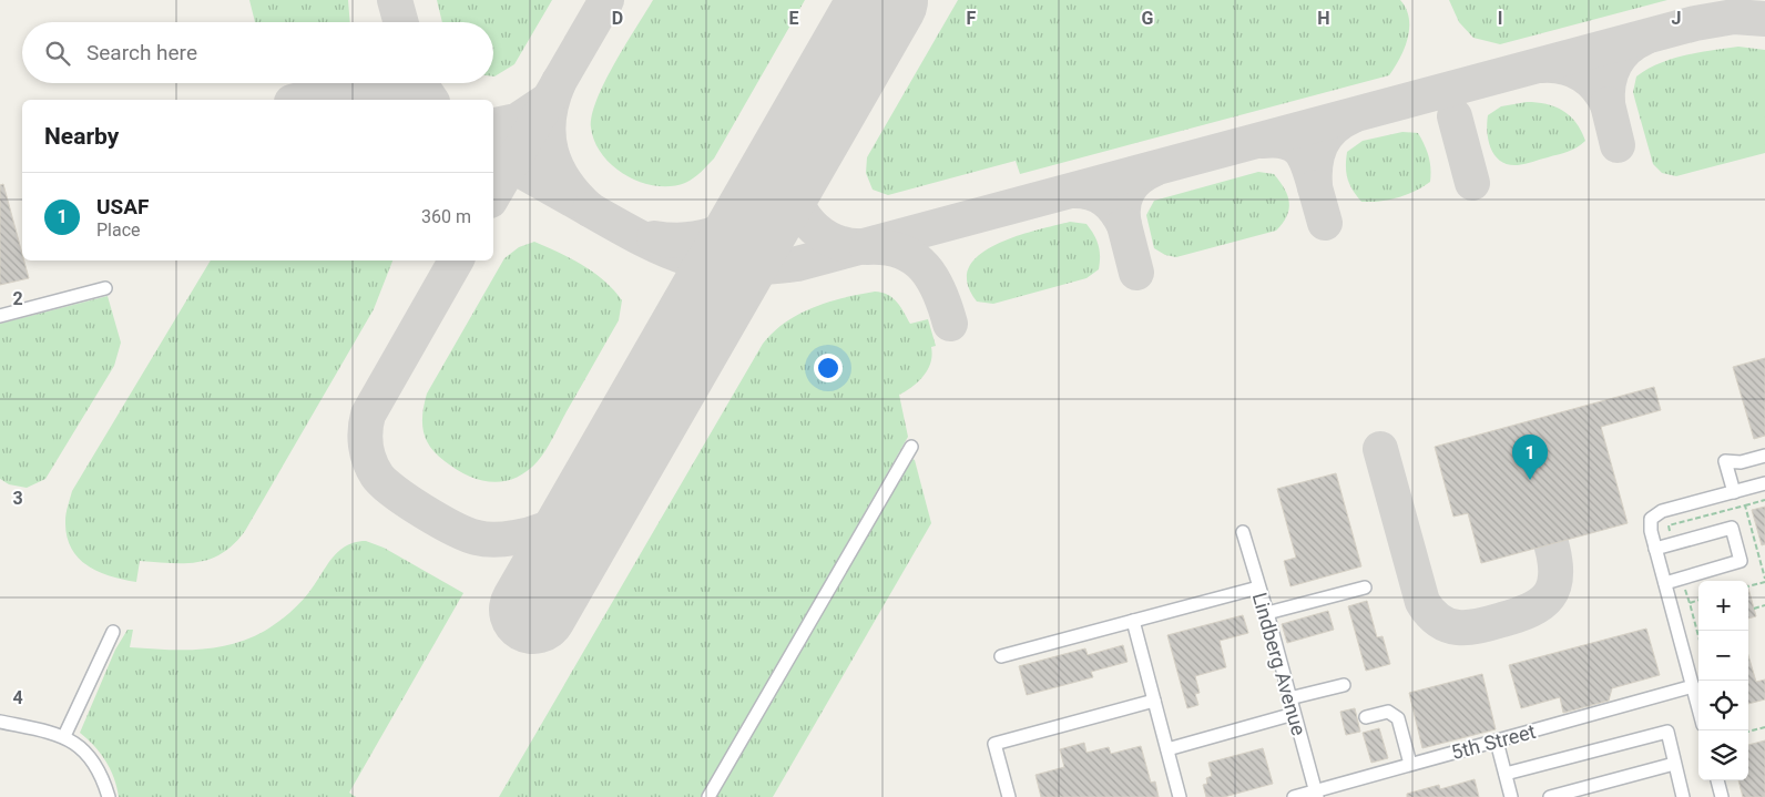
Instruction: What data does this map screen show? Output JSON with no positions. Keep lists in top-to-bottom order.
{
  "streets": {
    "street": ["Lindberg Avenue", "5th Street"]
  },
  "crossings": [
    ["Lindberg Avenue", "5th Street"]
  ],
  "page": {
    "search": "Search here",
    "heading": "Nearby",
    "list": [
      {
        "mark": "1",
        "name": "USAF",
        "note": "Place",
        "value": "360 m"
      }
    ],
    "pins": "1",
    "map_buttons": ["+", "−"]
  },
  "grid": {
    "columns": [
      "D",
      "E",
      "F",
      "G",
      "H",
      "I",
      "J"
    ],
    "rows": ["2", "3", "4"]
  }
}
